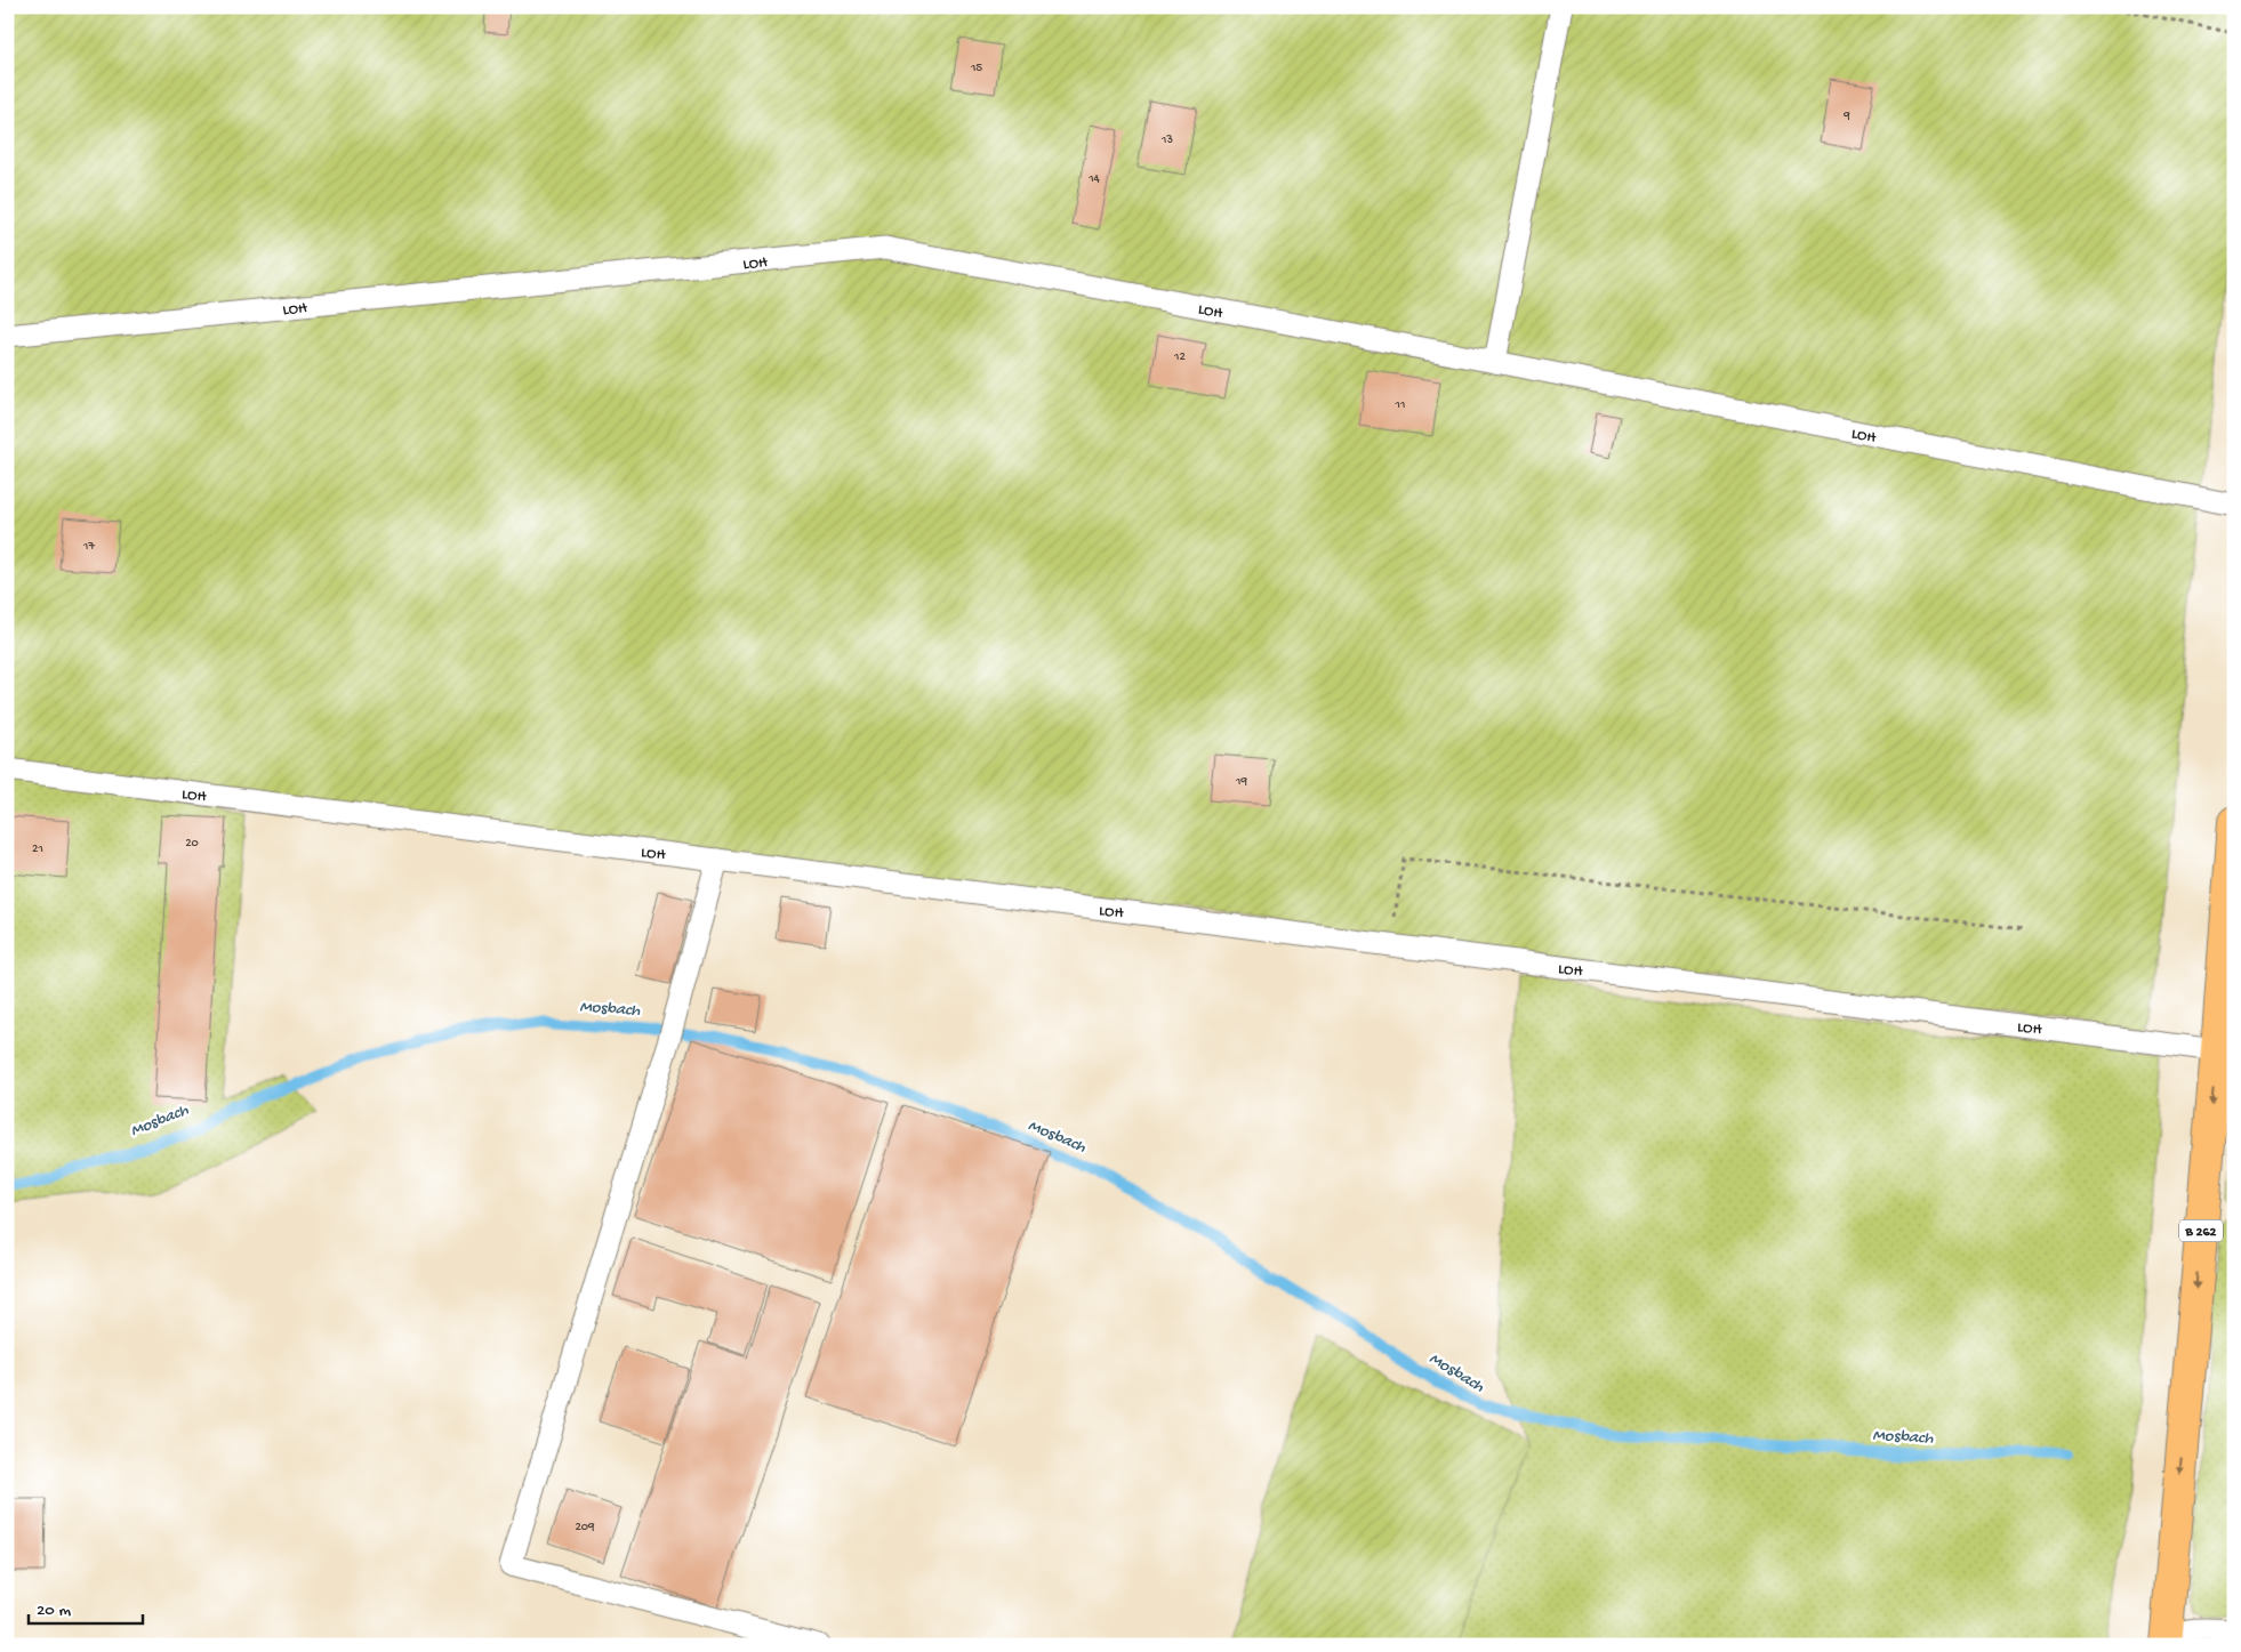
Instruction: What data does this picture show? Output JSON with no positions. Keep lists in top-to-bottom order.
{
  "streets": {
    "main road": ["B 262"],
    "lane": ["LOH"]
  },
  "crossings": [
    ["LOH", "B 262"]
  ],
  "water": ["Mosbach"],
  "house_numbers": [
    "15",
    "9",
    "13",
    "14",
    "12",
    "11",
    "17",
    "19",
    "20",
    "21",
    "209"
  ],
  "scale_bar": "20 m"
}
